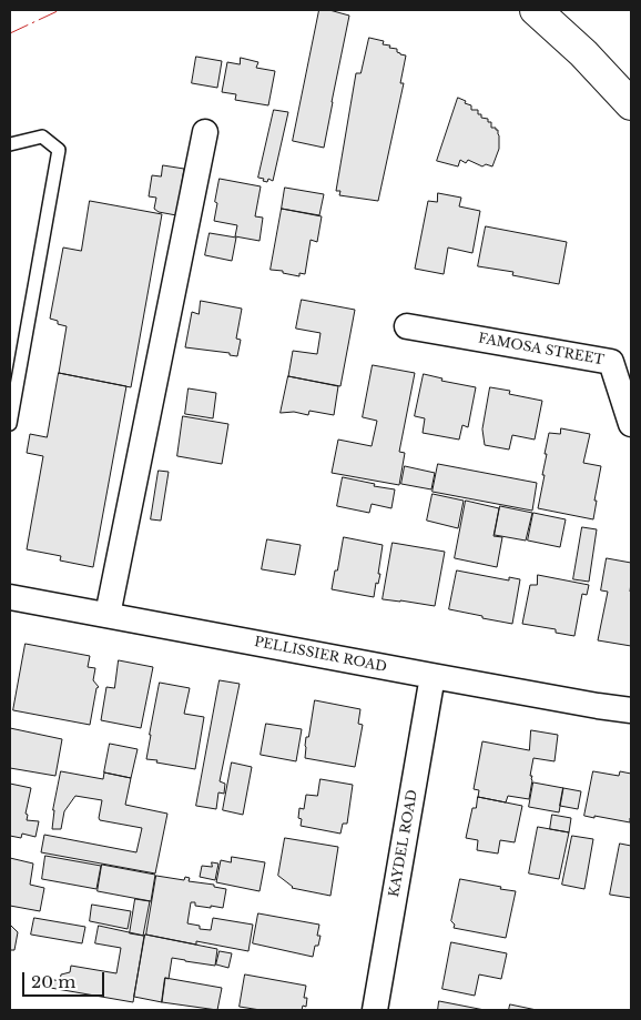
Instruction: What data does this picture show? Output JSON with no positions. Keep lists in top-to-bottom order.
{
  "streets": {
    "street": ["FAMOSA STREET", "PELLISSIER ROAD", "KAYDEL ROAD"]
  },
  "crossings": [
    ["PELLISSIER ROAD", "KAYDEL ROAD"]
  ],
  "scale_bar": "20 m"
}
